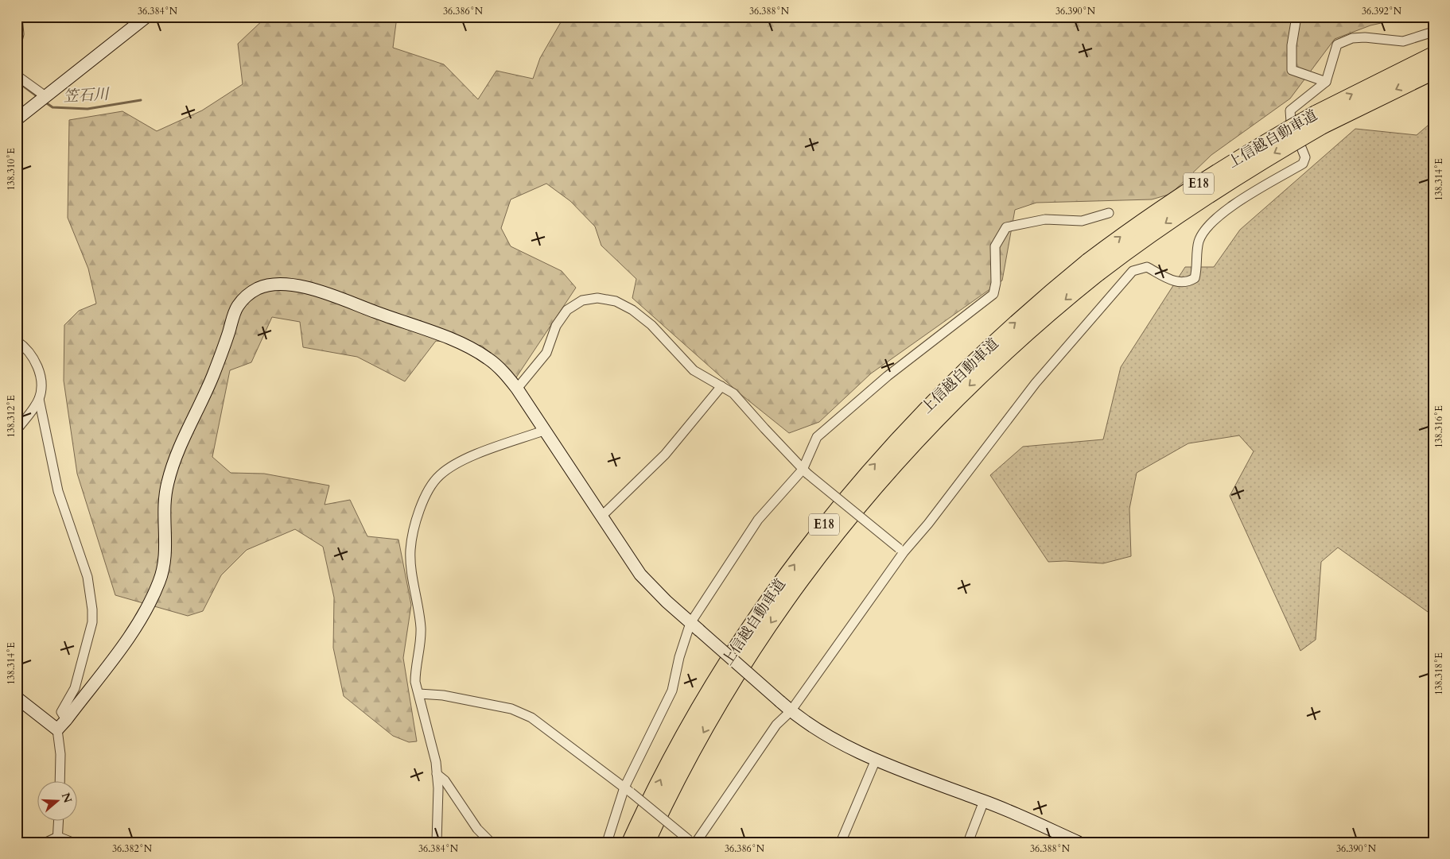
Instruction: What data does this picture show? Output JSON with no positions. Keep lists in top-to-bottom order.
{
  "streets": {
    "highway": ["上信越自動車道", "E18"]
  },
  "water": ["笠石川"],
  "north": "right",
  "coordinates": [
    "36.384°N",
    "36.386°N",
    "36.388°N",
    "36.390°N",
    "36.392°N",
    "138.310°E",
    "138.314°E",
    "138.312°E",
    "138.316°E",
    "138.318°E",
    "36.382°N"
  ]
}
